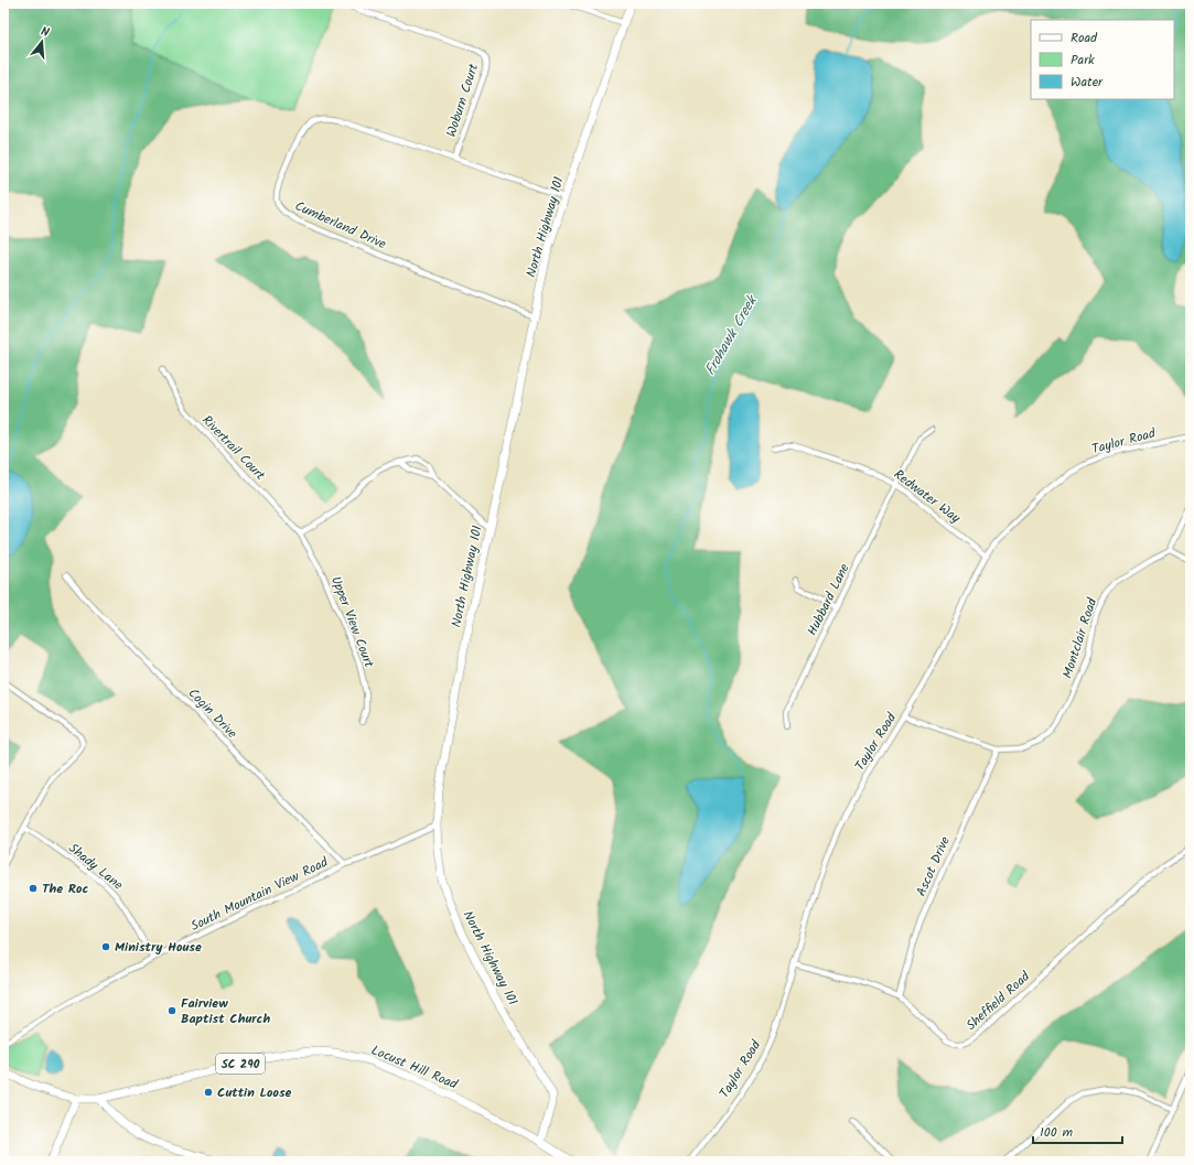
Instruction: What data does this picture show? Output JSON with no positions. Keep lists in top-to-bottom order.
{
  "streets": {
    "main road": ["North Highway 101", "SC 290", "Locust Hill Road"],
    "street": [
      "Woburn Court",
      "Cumberland Drive",
      "Taylor Road",
      "Rivertrail Court",
      "Redwater Way",
      "Hubbard Lane",
      "Upper View Court",
      "Montclair Road",
      "Cogin Drive",
      "Shady Lane",
      "Ascot Drive",
      "South Mountain View Road",
      "Sheffield Road"
    ]
  },
  "crossings": [
    ["Woburn Court", "Cumberland Drive"],
    ["Cumberland Drive", "North Highway 101"],
    ["North Highway 101", "South Mountain View Road"],
    ["North Highway 101", "Locust Hill Road"],
    ["Taylor Road", "Redwater Way"],
    ["Taylor Road", "Montclair Road"],
    ["Taylor Road", "Sheffield Road"],
    ["Rivertrail Court", "Upper View Court"],
    ["Redwater Way", "Hubbard Lane"],
    ["Montclair Road", "Ascot Drive"],
    ["Cogin Drive", "South Mountain View Road"],
    ["Shady Lane", "South Mountain View Road"],
    ["Ascot Drive", "Sheffield Road"]
  ],
  "water": ["Frohawk Creek"],
  "places": [
    "The Roc",
    "Ministry House",
    "Fairview Baptist Church",
    "Cuttin Loose"
  ],
  "legend": ["Road", "Park", "Water"],
  "scale_bar": "100 m",
  "north": "top"
}
